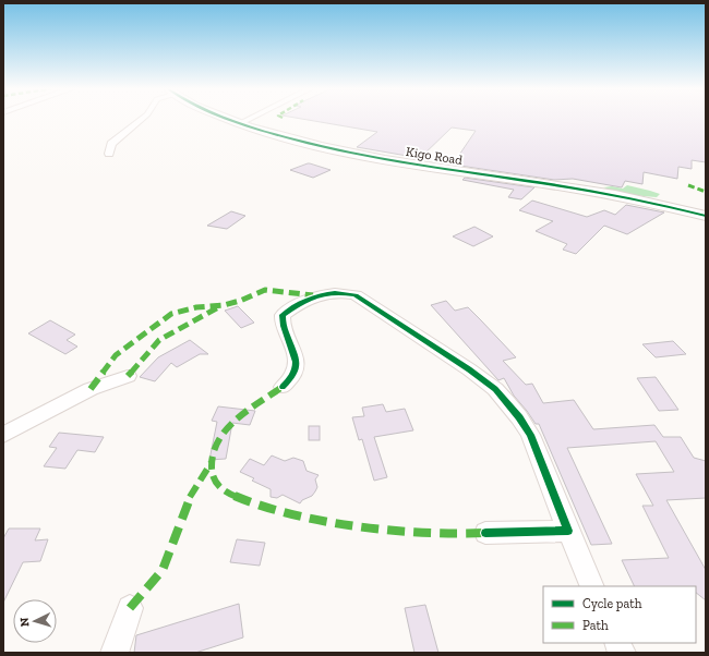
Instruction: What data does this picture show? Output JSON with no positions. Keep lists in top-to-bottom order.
{
  "streets": {
    "street": ["Kigo Road"]
  },
  "legend": ["Cycle path", "Path"],
  "north": "left"
}
